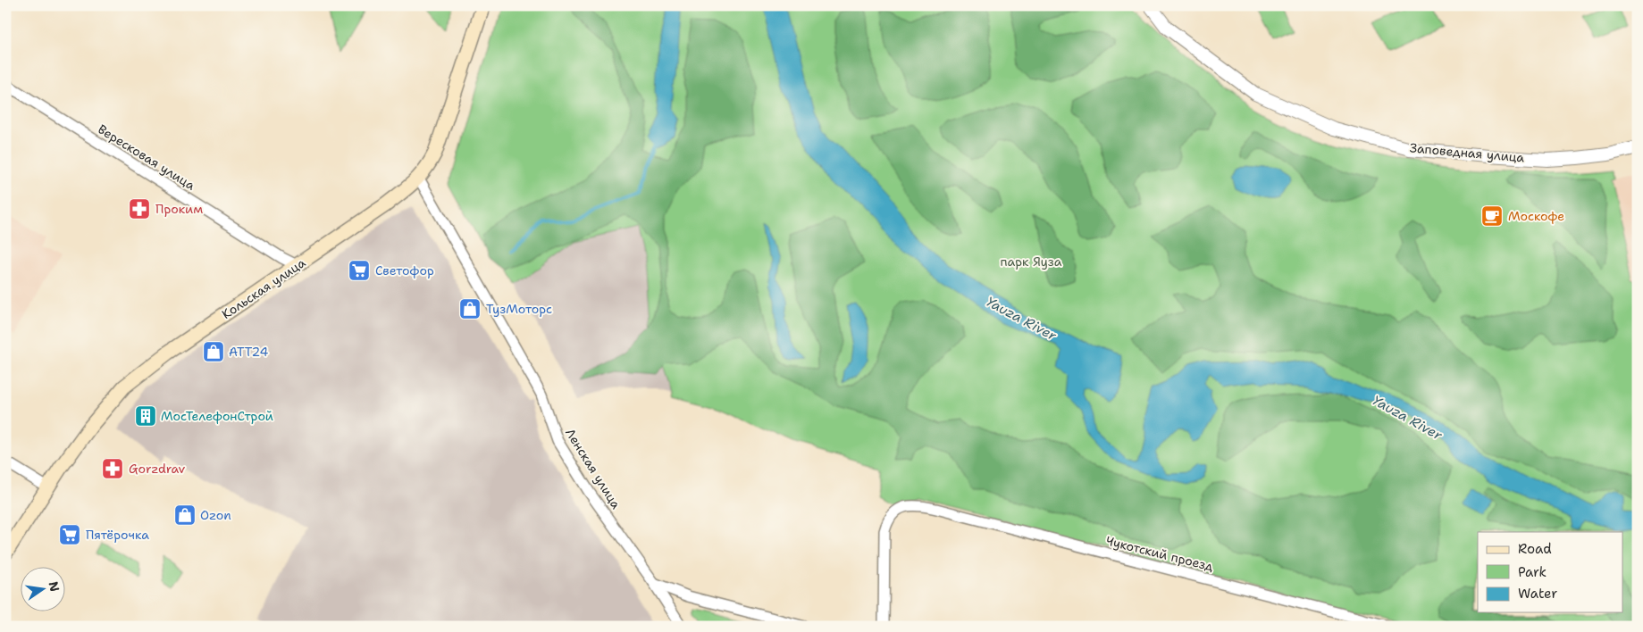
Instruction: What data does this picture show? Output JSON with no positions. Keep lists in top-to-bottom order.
{
  "streets": {
    "main road": ["Кольская улица"],
    "street": [
      "Заповедная улица",
      "Вересковая улица",
      "Ленская улица",
      "Чукотский проезд"
    ]
  },
  "crossings": [
    ["Вересковая улица", "Кольская улица"],
    ["Кольская улица", "Ленская улица"]
  ],
  "water": ["Yauza River"],
  "parks": ["парк Яуза"],
  "places": {
    "pharmacy": ["Проким", "Gorzdrav"],
    "cafe": ["Москофе"],
    "supermarket": ["Светофор", "Пятёрочка"],
    "shop": ["ТузМоторс", "АТТ24", "Ozon"],
    "building": ["МосТелефонСтрой"]
  },
  "legend": ["Road", "Park", "Water"],
  "north": "right"
}
